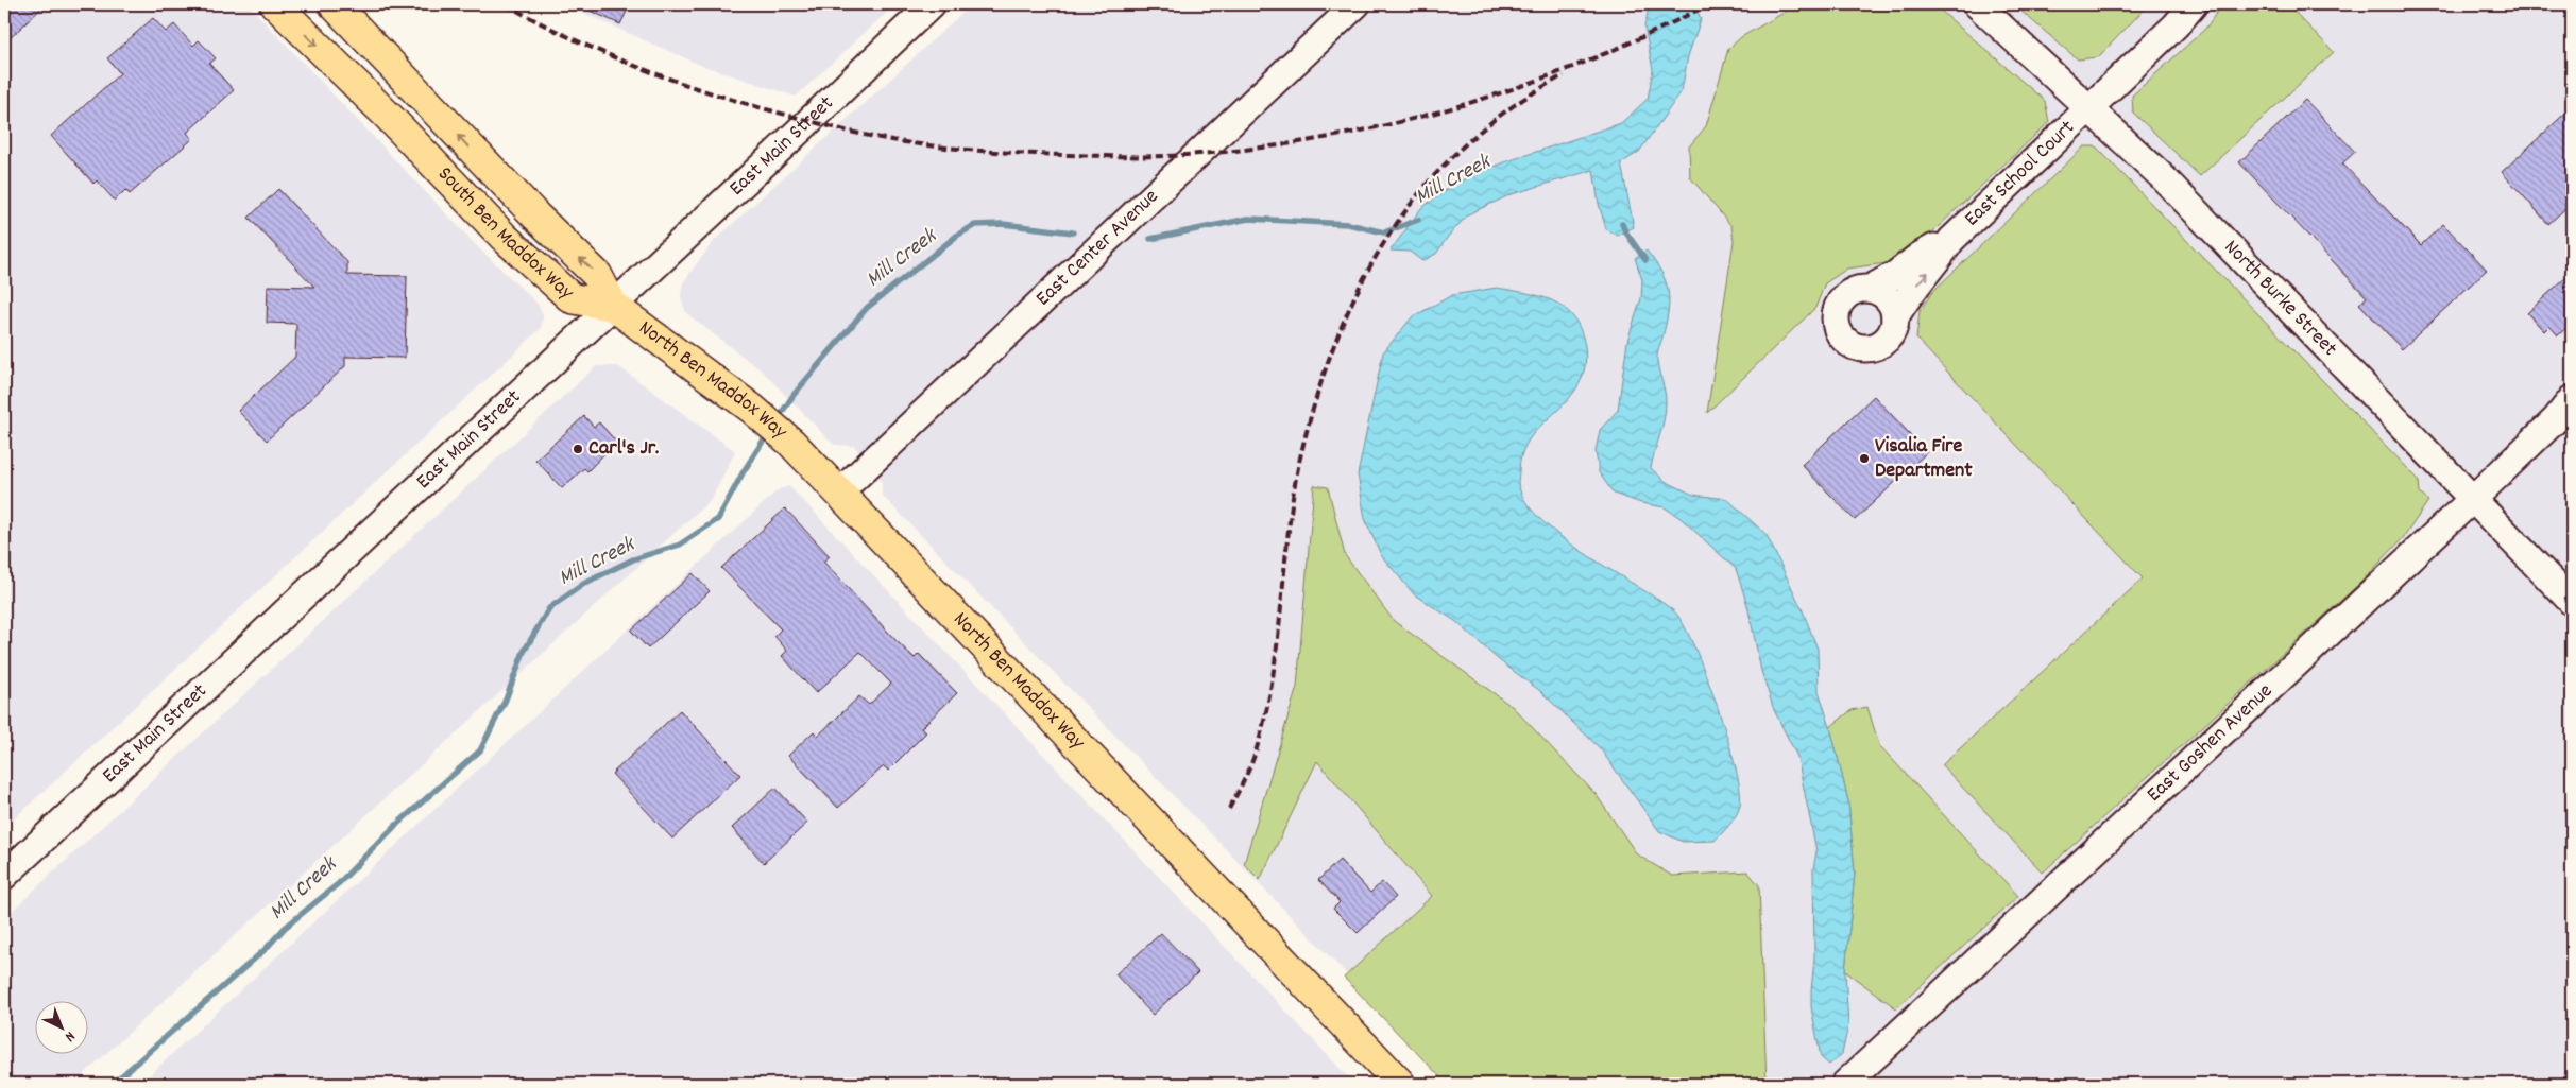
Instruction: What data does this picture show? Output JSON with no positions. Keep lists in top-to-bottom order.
{
  "streets": {
    "main road": ["South Ben Maddox Way", "North Ben Maddox Way"],
    "street": [
      "East Main Street",
      "East School Court",
      "East Center Avenue",
      "North Burke Street",
      "East Goshen Avenue"
    ]
  },
  "crossings": [
    ["East Main Street", "South Ben Maddox Way"],
    ["East Main Street", "North Ben Maddox Way"],
    ["East School Court", "North Burke Street"],
    ["South Ben Maddox Way", "North Ben Maddox Way"],
    ["East Center Avenue", "North Ben Maddox Way"],
    ["North Burke Street", "East Goshen Avenue"]
  ],
  "water": ["Mill Creek"],
  "places": ["Carl's Jr.", "Visalia Fire Department"],
  "north": "bottom right"
}
